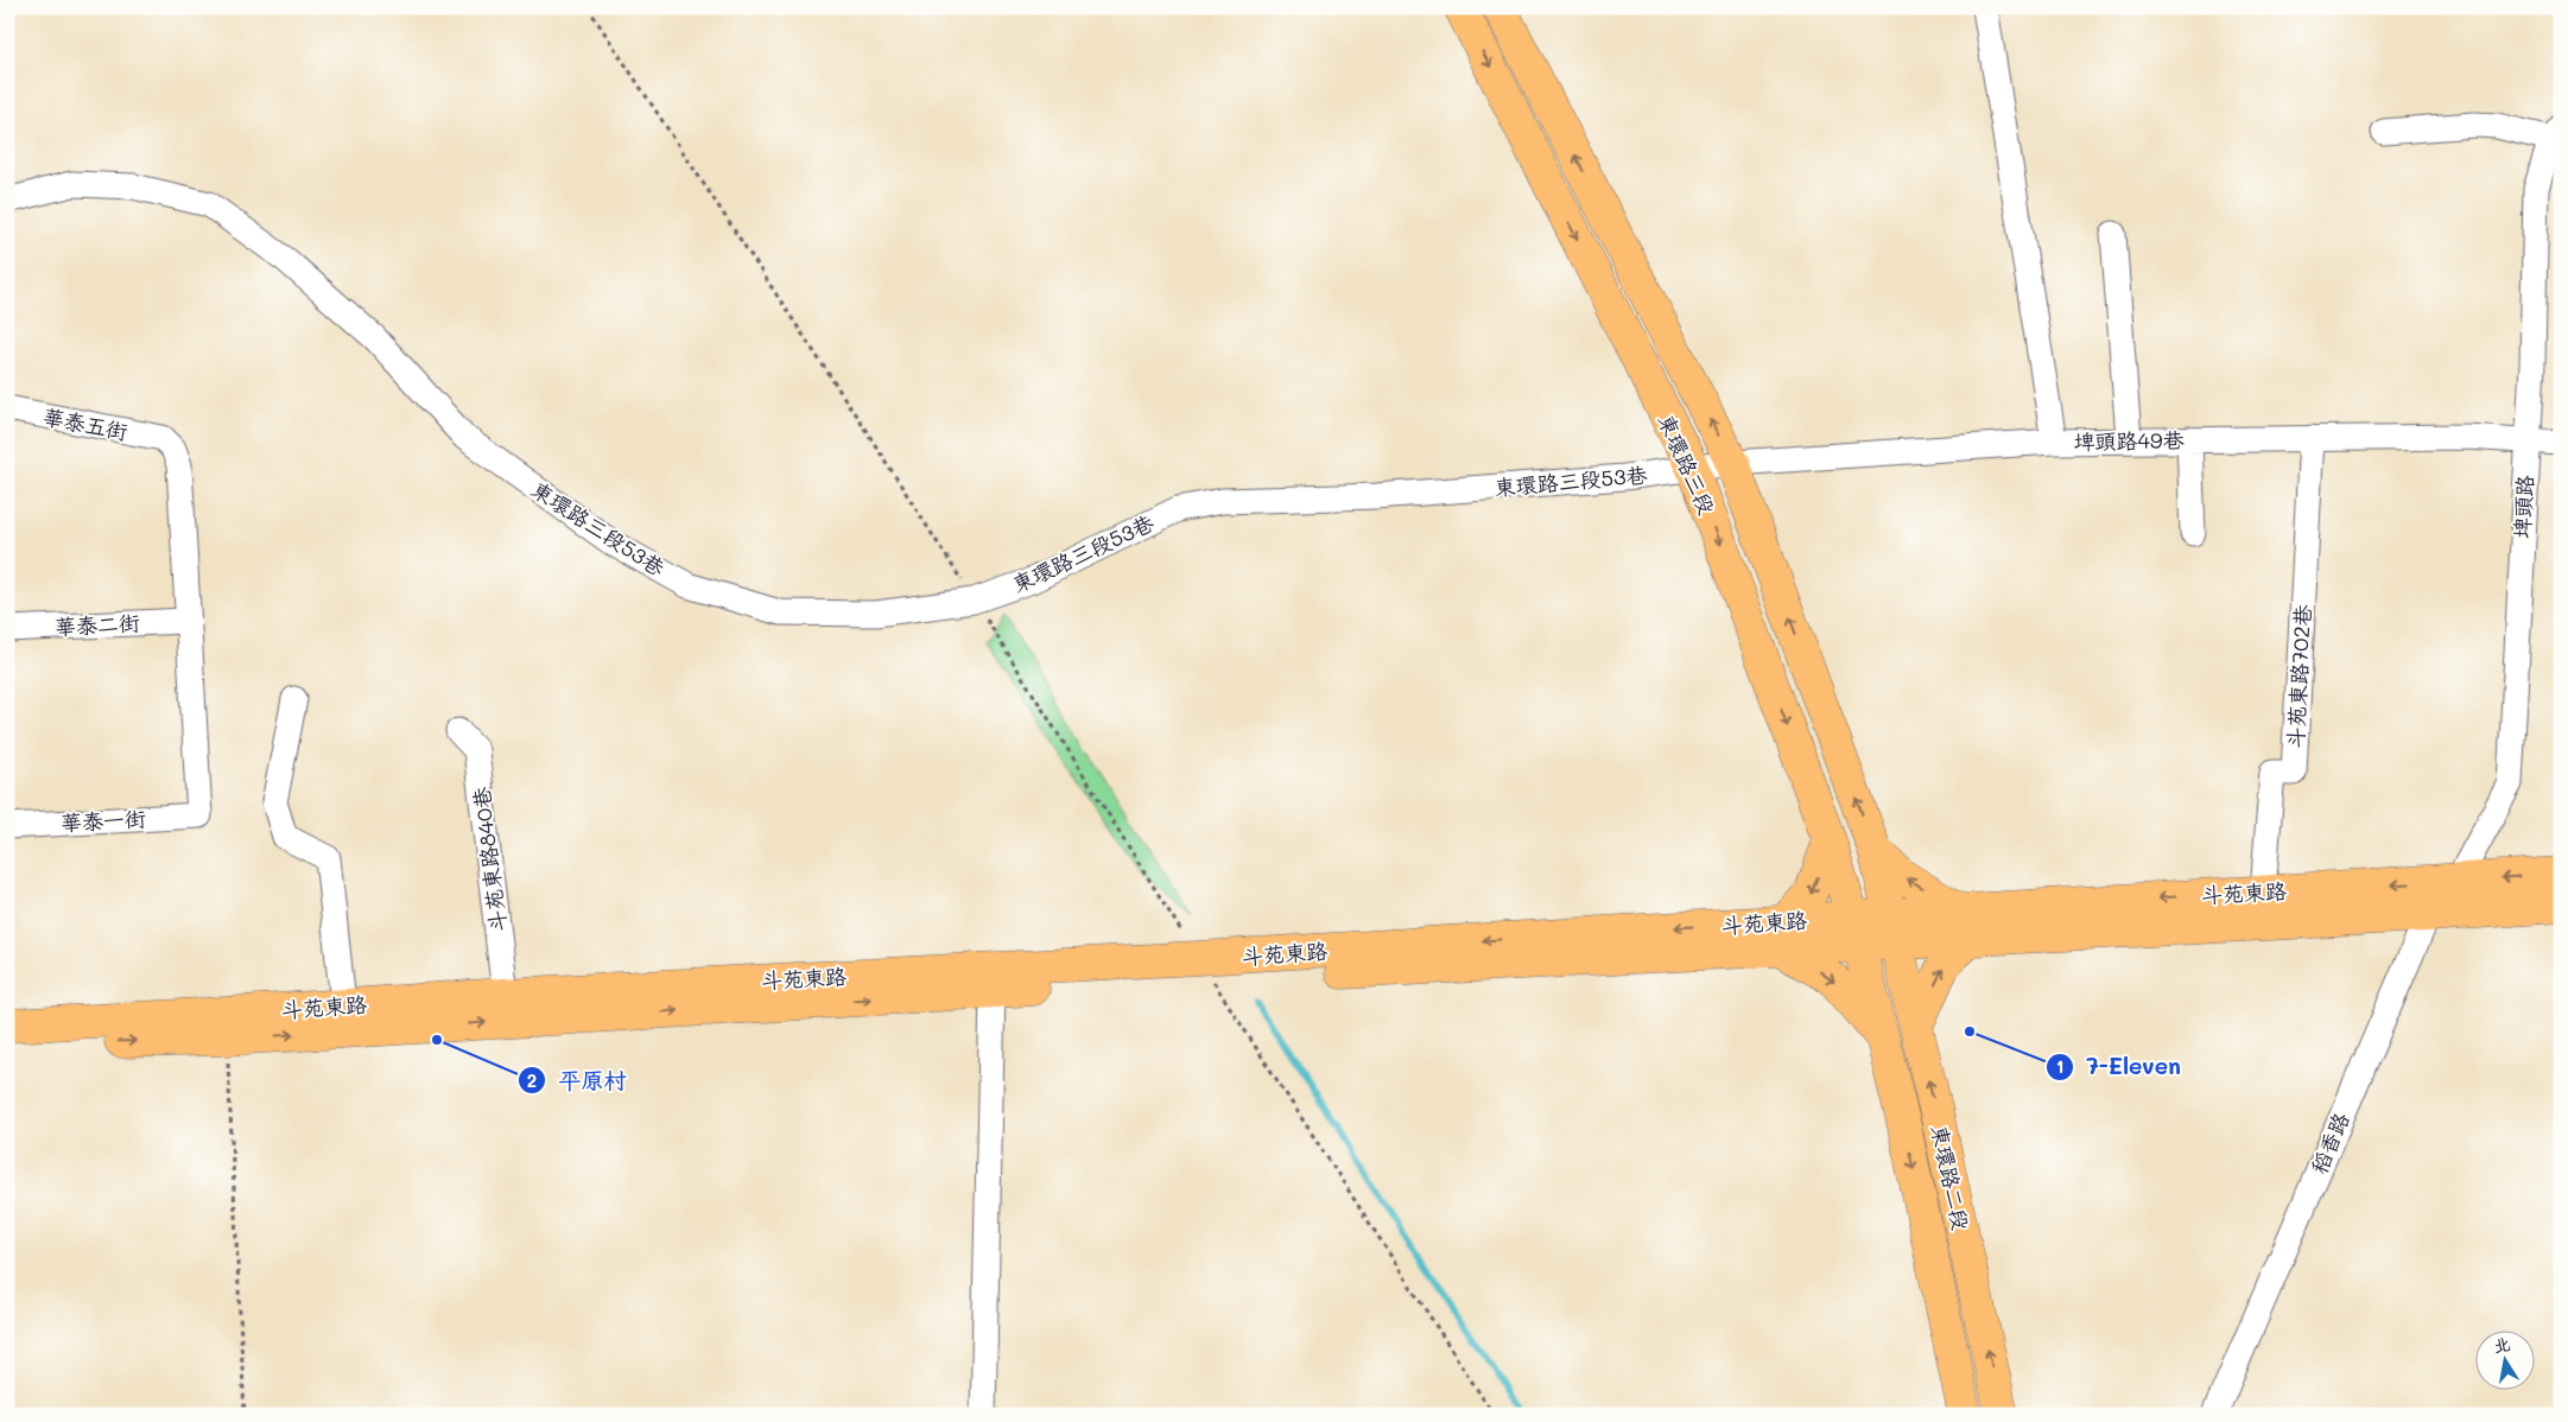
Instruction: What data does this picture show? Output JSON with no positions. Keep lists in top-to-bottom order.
{
  "streets": {
    "main road": ["東環路三段", "斗苑東路", "東環路二段"],
    "street": [
      "華泰五街",
      "埤頭路49巷",
      "東環路三段53巷",
      "埤頭路",
      "華泰二街",
      "斗苑東路702巷",
      "華泰一街",
      "斗苑東路840巷",
      "稻香路"
    ]
  },
  "crossings": [
    ["華泰五街", "華泰二街"],
    ["華泰五街", "華泰一街"],
    ["埤頭路49巷", "東環路三段"],
    ["埤頭路49巷", "東環路三段53巷"],
    ["埤頭路49巷", "埤頭路"],
    ["埤頭路49巷", "斗苑東路702巷"],
    ["東環路三段", "東環路三段53巷"],
    ["東環路三段", "斗苑東路"],
    ["東環路三段", "東環路二段"],
    ["埤頭路", "斗苑東路"],
    ["埤頭路", "稻香路"],
    ["華泰二街", "華泰一街"],
    ["斗苑東路702巷", "斗苑東路"],
    ["斗苑東路840巷", "斗苑東路"],
    ["斗苑東路", "稻香路"],
    ["斗苑東路", "東環路二段"]
  ],
  "places": ["7-Eleven", "平原村"],
  "north": "top"
}
